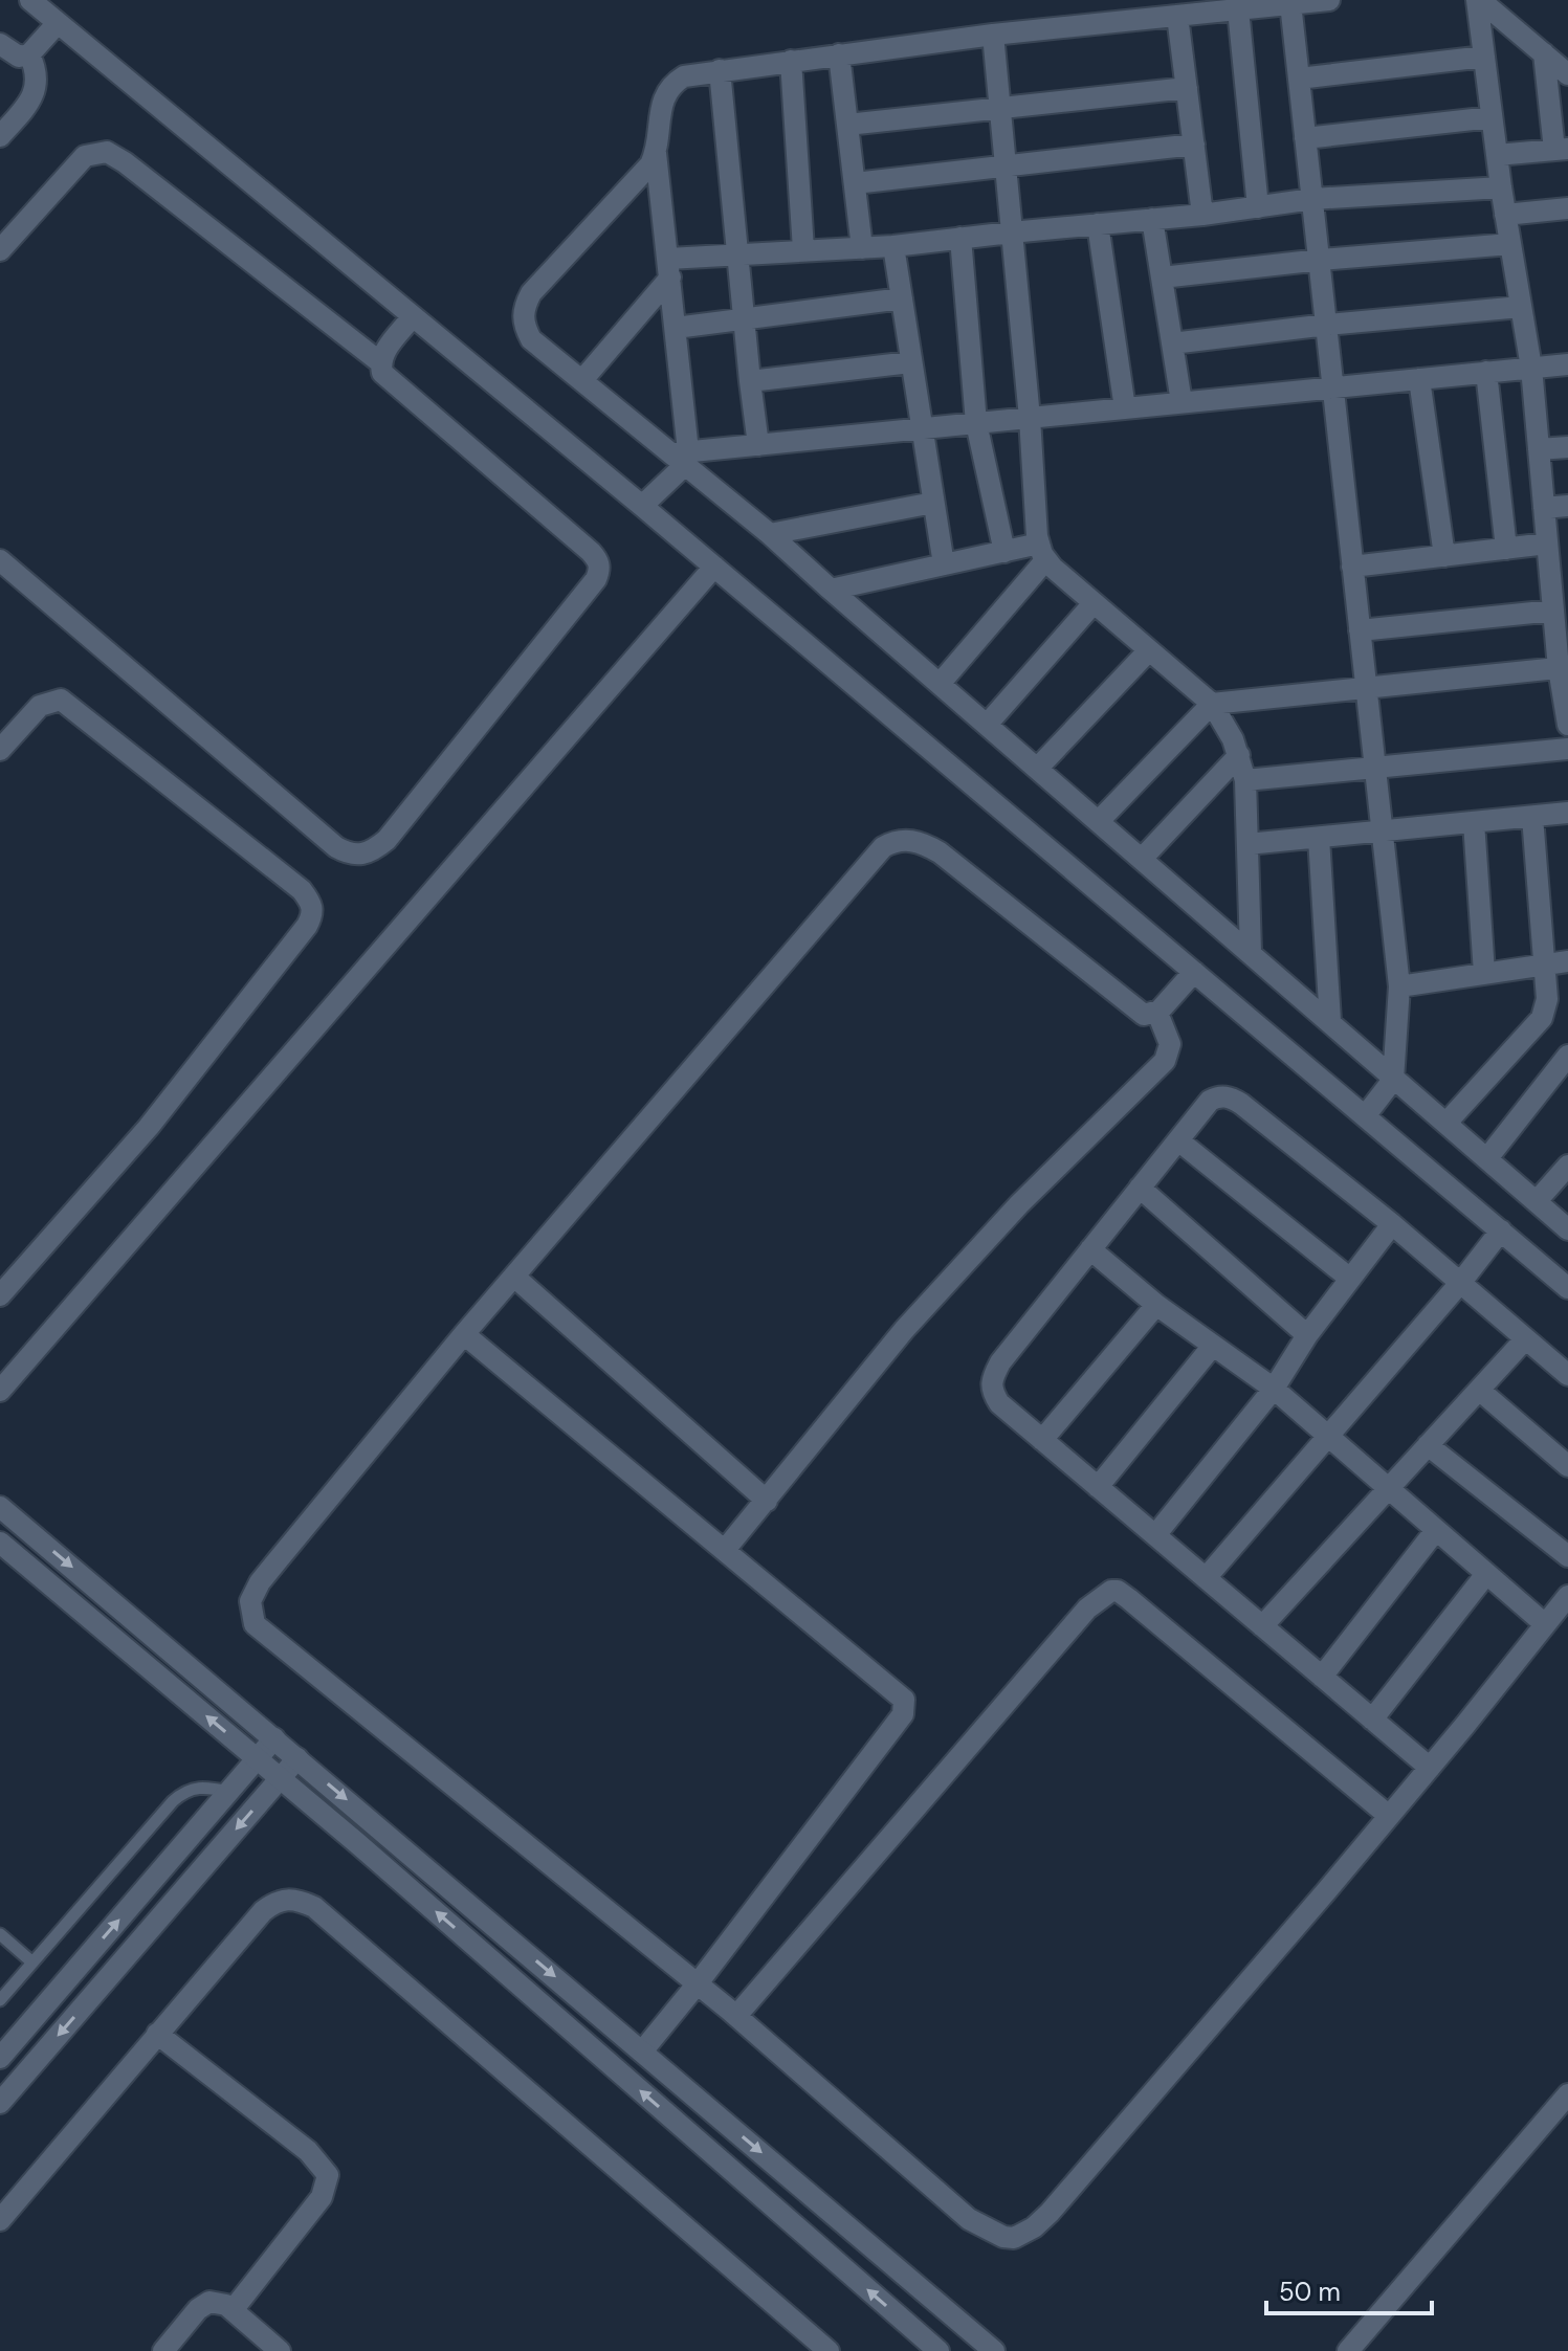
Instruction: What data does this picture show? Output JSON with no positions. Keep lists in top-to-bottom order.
{
  "scale_bar": "50 m"
}
